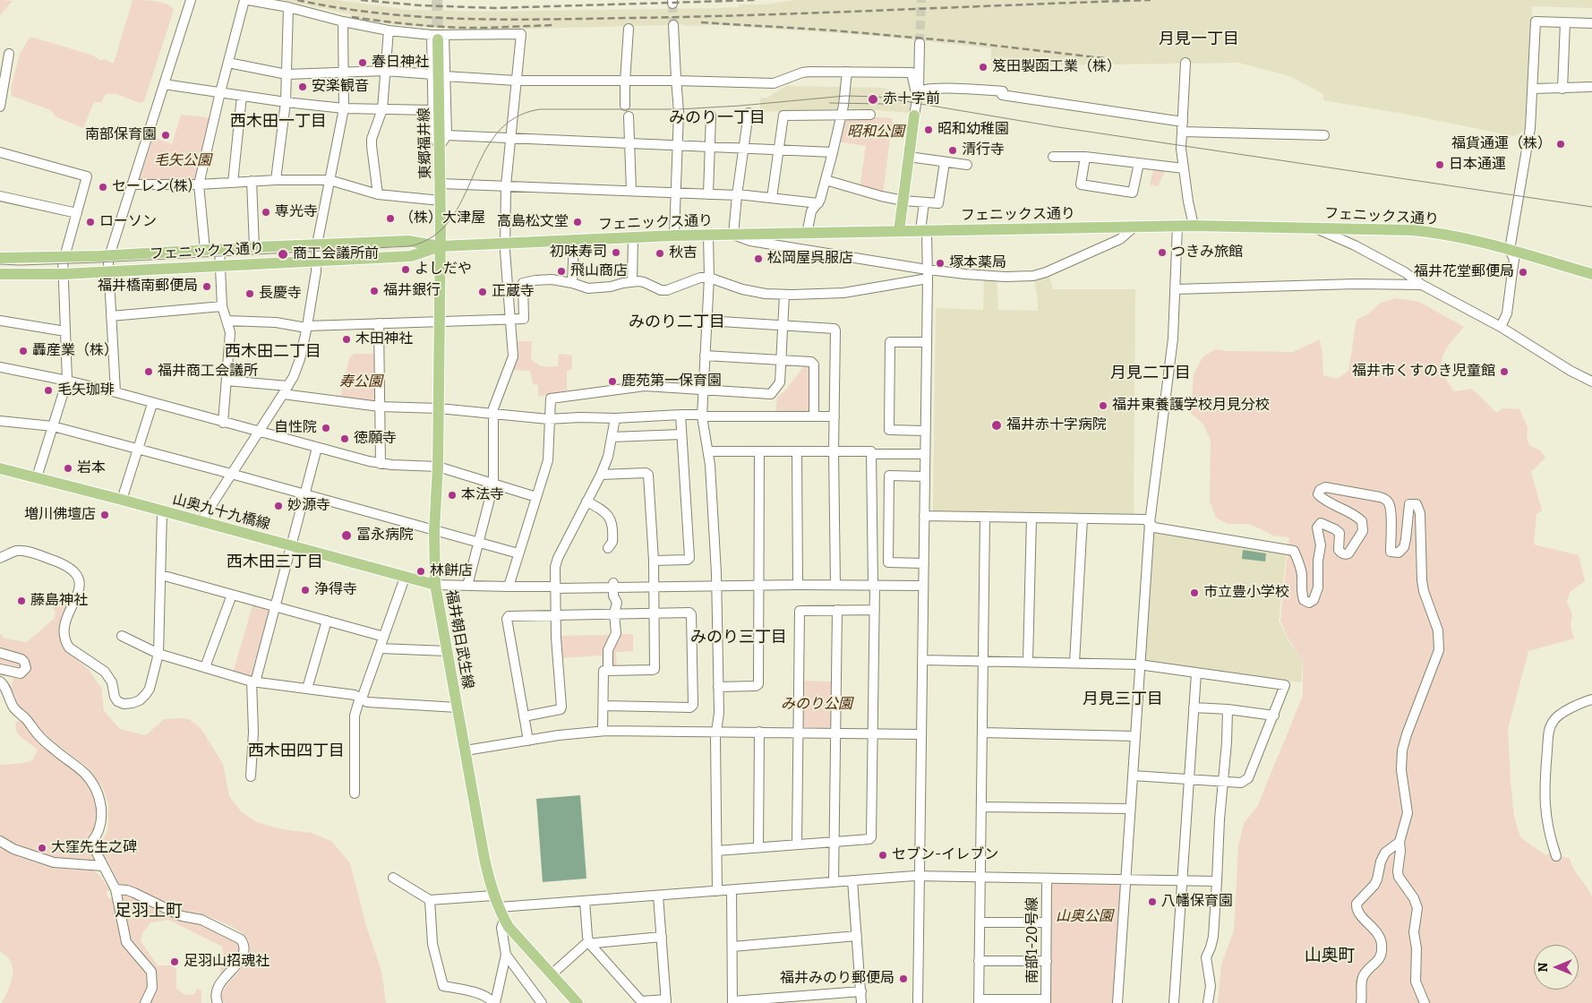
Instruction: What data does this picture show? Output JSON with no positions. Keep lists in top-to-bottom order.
{
  "streets": {
    "main road": [
      "東郷福井線",
      "フェニックス通り",
      "山奥九十九橋線",
      "福井朝日武生線"
    ],
    "street": ["南部1-20号線"]
  },
  "crossings": [
    ["東郷福井線", "フェニックス通り"],
    ["東郷福井線", "福井朝日武生線"],
    ["フェニックス通り", "福井朝日武生線"],
    ["山奥九十九橋線", "福井朝日武生線"]
  ],
  "districts": [
    "月見一丁目",
    "みのり一丁目",
    "西木田一丁目",
    "みのり二丁目",
    "西木田二丁目",
    "月見二丁目",
    "西木田三丁目",
    "みのり三丁目",
    "月見三丁目",
    "西木田四丁目",
    "足羽上町",
    "山奥町"
  ],
  "parks": [
    "昭和公園",
    "毛矢公園",
    "寿公園",
    "みのり公園",
    "山奥公園"
  ],
  "places": [
    "春日神社",
    "笈田製函工業（株）",
    "安楽観音",
    "赤十字前",
    "昭和幼稚園",
    "南部保育園",
    "福貨通運（株）",
    "清行寺",
    "日本通運",
    "セーレン(株)",
    "専光寺",
    "（株）大津屋",
    "ローソン",
    "高島松文堂",
    "初味寿司",
    "つきみ旅館",
    "秋吉",
    "商工会議所前",
    "松岡屋呉服店",
    "塚本薬局",
    "よしだや",
    "飛山商店",
    "福井花堂郵便局",
    "福井橋南郵便局",
    "福井銀行",
    "正蔵寺",
    "長慶寺",
    "木田神社",
    "轟産業（株）",
    "福井商工会議所",
    "福井市くすのき児童館",
    "鹿苑第一保育園",
    "毛矢珈琲",
    "福井東養護学校月見分校",
    "福井赤十字病院",
    "自性院",
    "徳願寺",
    "岩本",
    "本法寺",
    "妙源寺",
    "増川佛壇店",
    "冨永病院",
    "林餅店",
    "浄得寺",
    "市立豊小学校",
    "藤島神社",
    "大窪先生之碑",
    "セブン-イレブン",
    "八幡保育園",
    "足羽山招魂社",
    "福井みのり郵便局"
  ],
  "north": "left"
}
